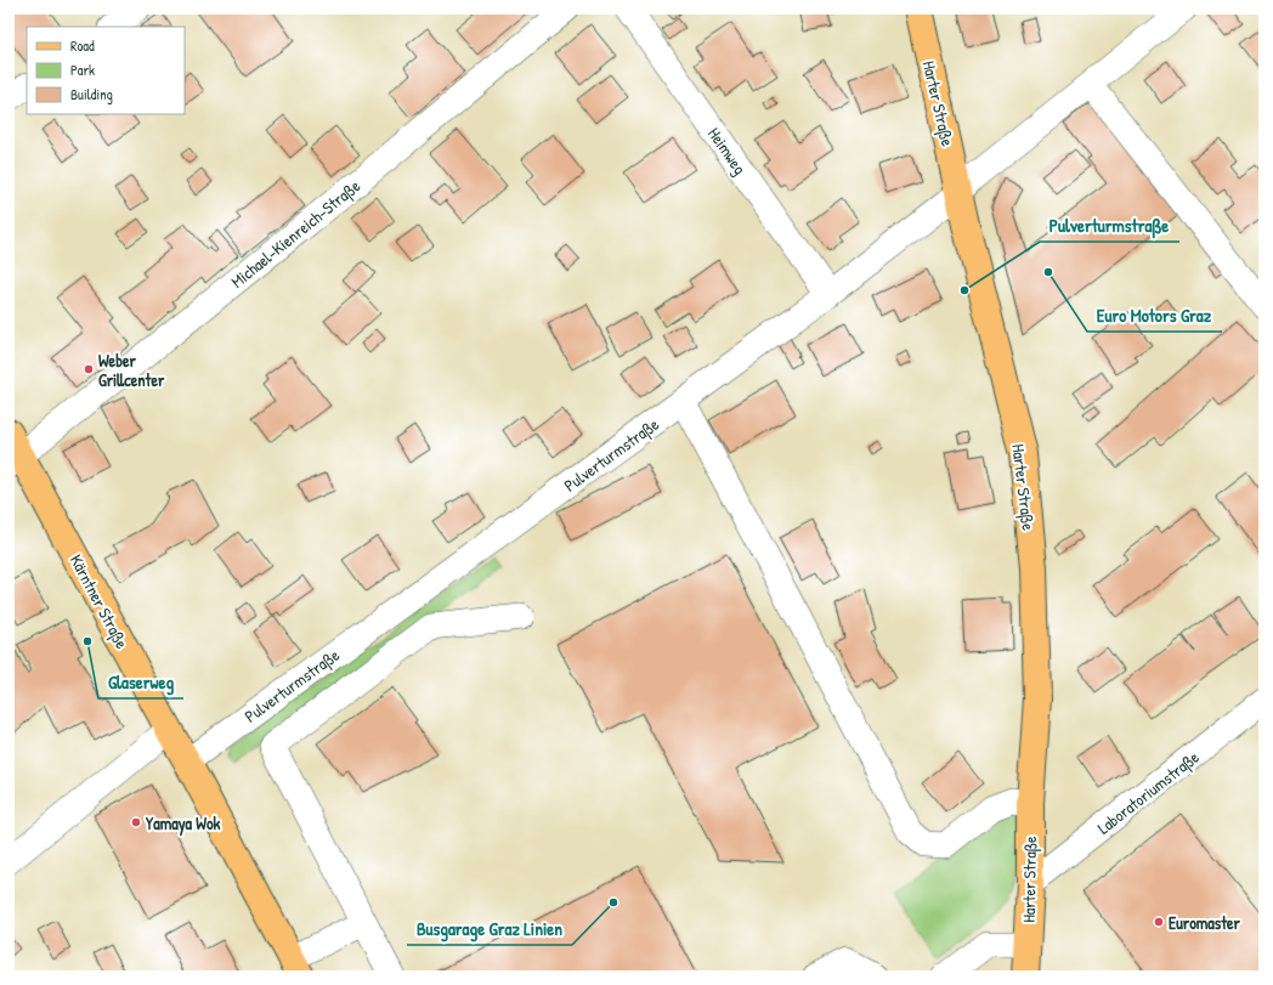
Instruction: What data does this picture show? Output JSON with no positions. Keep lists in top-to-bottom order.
{
  "streets": {
    "main road": ["Harter Straße", "Kärntner Straße"],
    "street": [
      "Heimweg",
      "Michael-Kienreich-Straße",
      "Pulverturmstraße",
      "Laboratoriumstraße"
    ]
  },
  "crossings": [
    ["Harter Straße", "Pulverturmstraße"],
    ["Harter Straße", "Laboratoriumstraße"],
    ["Heimweg", "Pulverturmstraße"],
    ["Michael-Kienreich-Straße", "Kärntner Straße"],
    ["Pulverturmstraße", "Kärntner Straße"]
  ],
  "places": [
    "Euro Motors Graz",
    "Pulverturmstraße",
    "Weber Grillcenter",
    "Glaserweg",
    "Yamaya Wok",
    "Busgarage Graz Linien",
    "Euromaster"
  ],
  "legend": ["Road", "Park", "Building"]
}
